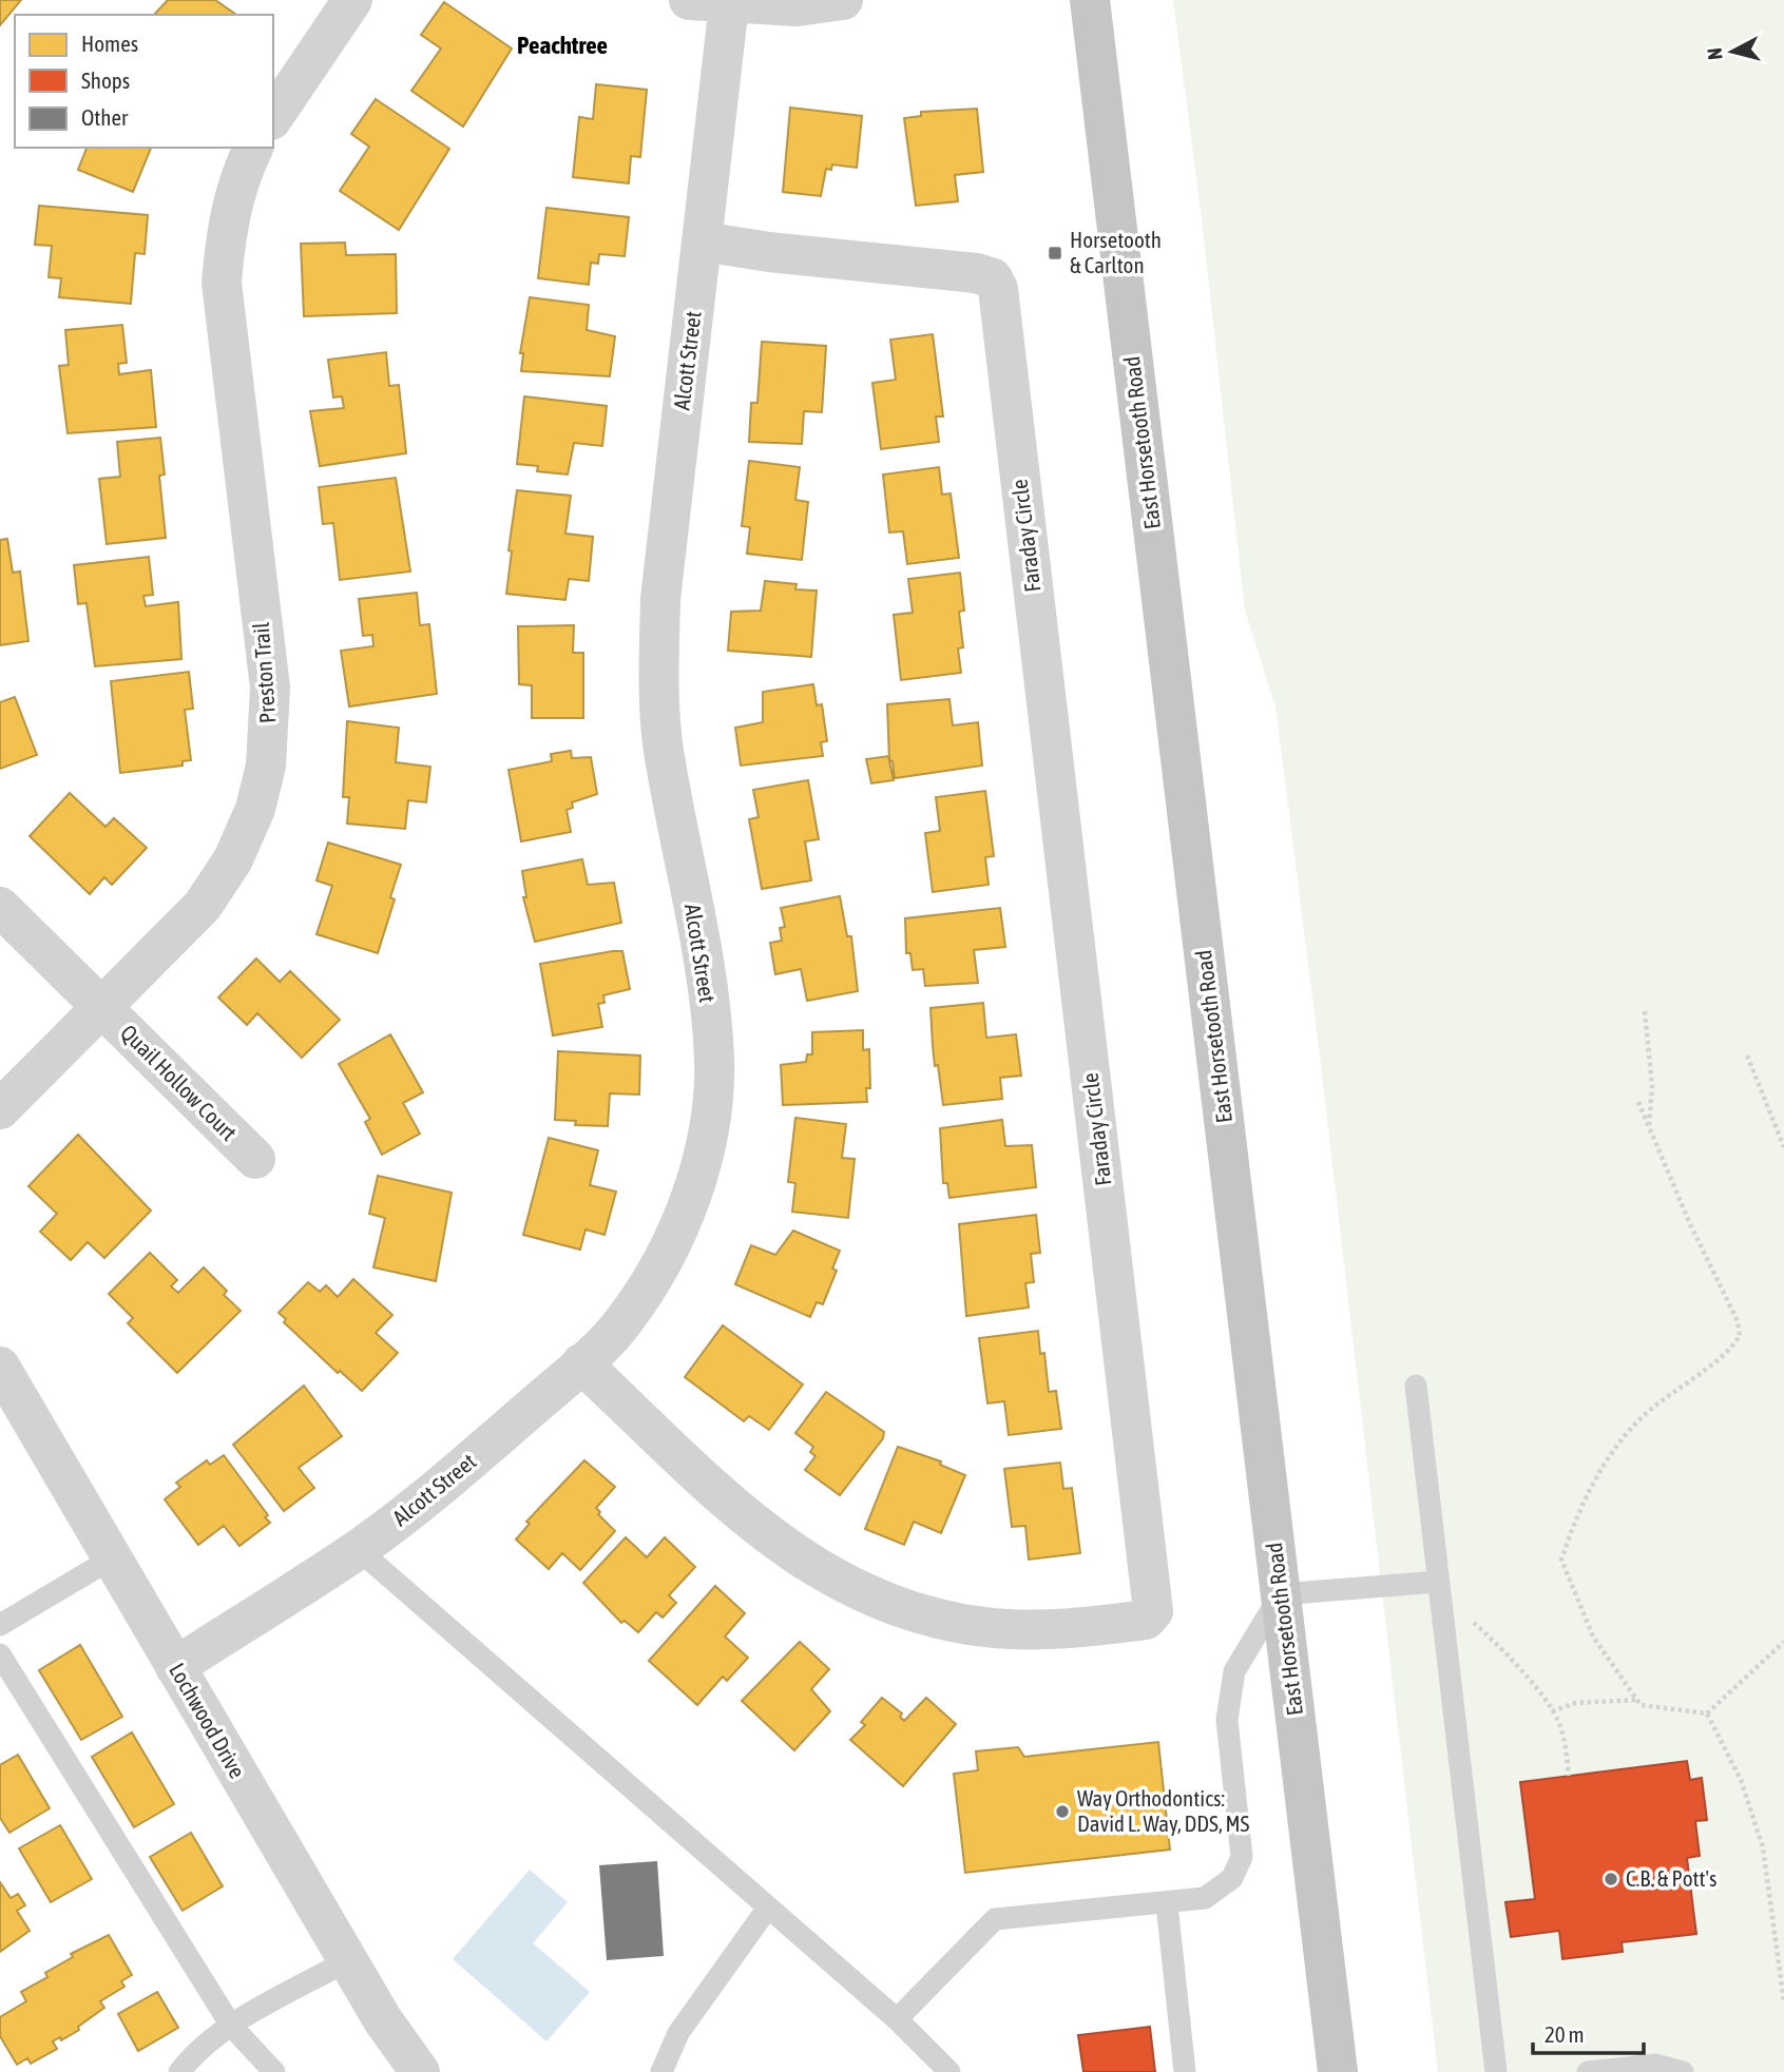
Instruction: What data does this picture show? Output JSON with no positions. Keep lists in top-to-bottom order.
{
  "streets": {
    "main road": ["East Horsetooth Road"],
    "street": [
      "Alcott Street",
      "Faraday Circle",
      "Preston Trail",
      "Quail Hollow Court",
      "Lochwood Drive"
    ]
  },
  "crossings": [
    ["Alcott Street", "Faraday Circle"],
    ["Alcott Street", "Lochwood Drive"],
    ["Preston Trail", "Quail Hollow Court"]
  ],
  "districts": ["Peachtree"],
  "places": {
    "transit": ["Horsetooth & Carlton"],
    "other": ["Way Orthodontics: David L. Way, DDS, MS", "C.B. & Pott's"]
  },
  "legend": ["Homes", "Shops", "Other"],
  "scale_bar": "20 m",
  "north": "left"
}
